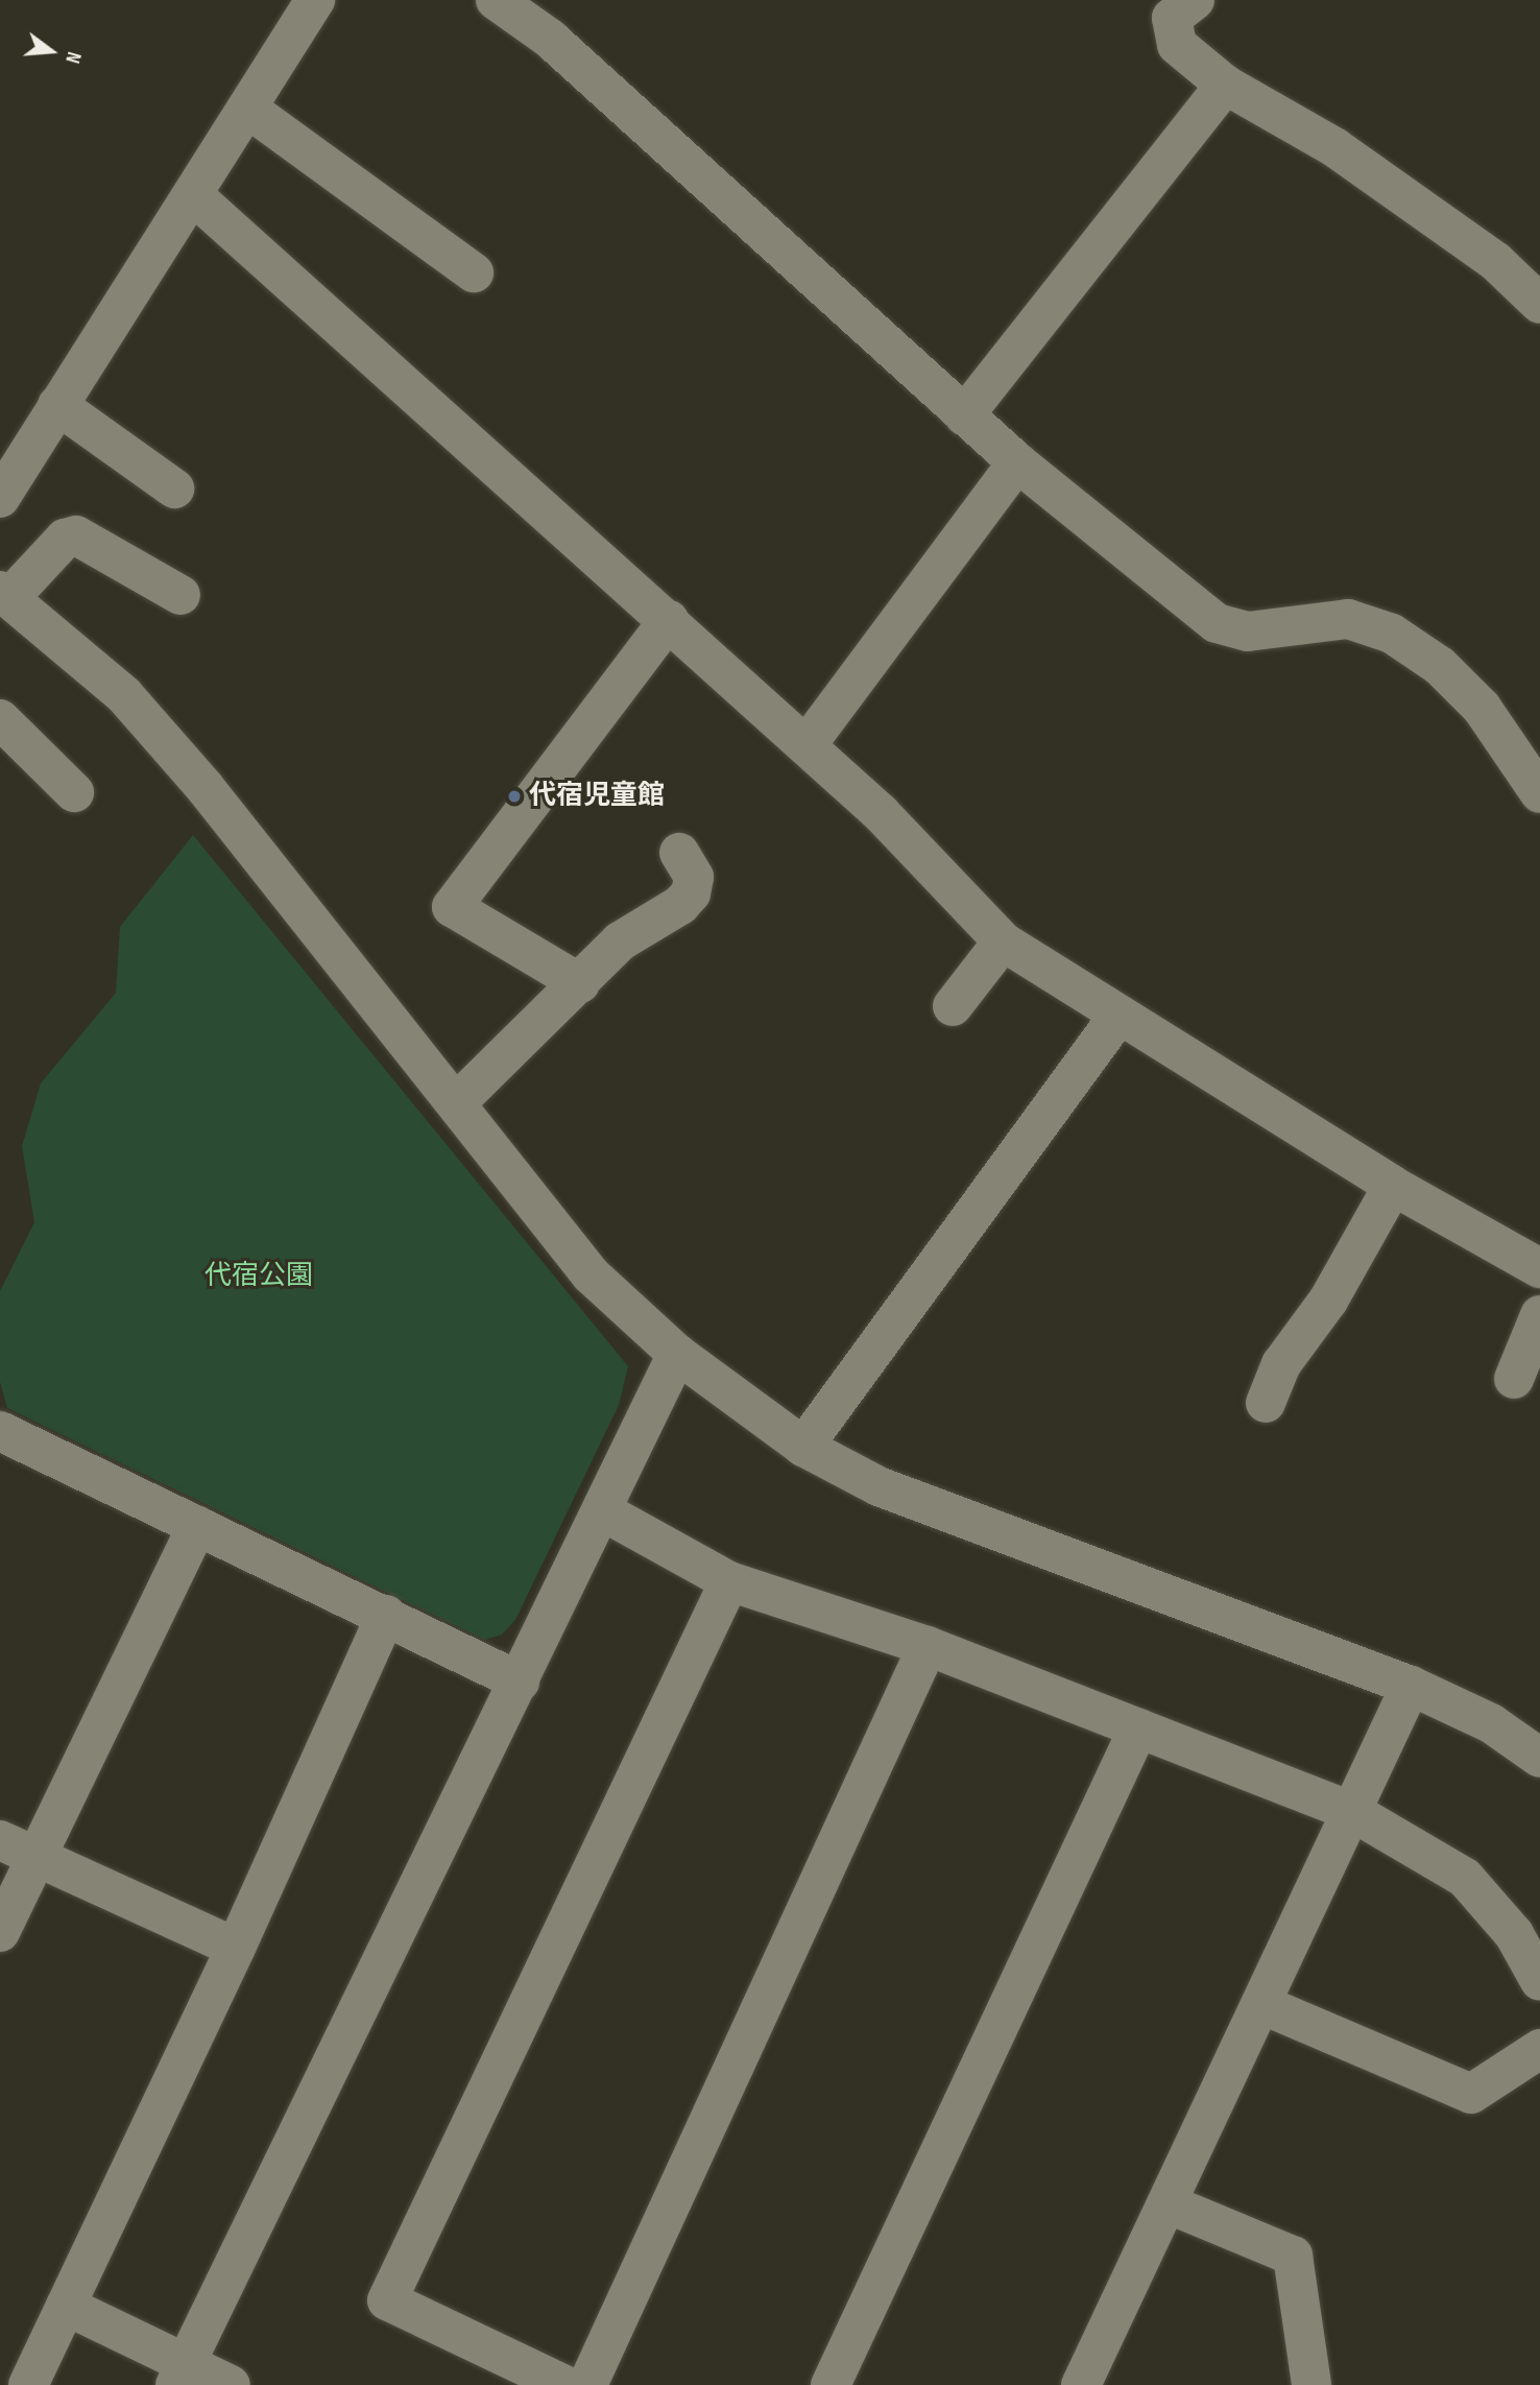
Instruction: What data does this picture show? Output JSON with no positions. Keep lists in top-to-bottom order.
{
  "parks": ["代宿公園"],
  "places": ["代宿児童館"],
  "north": "right"
}
